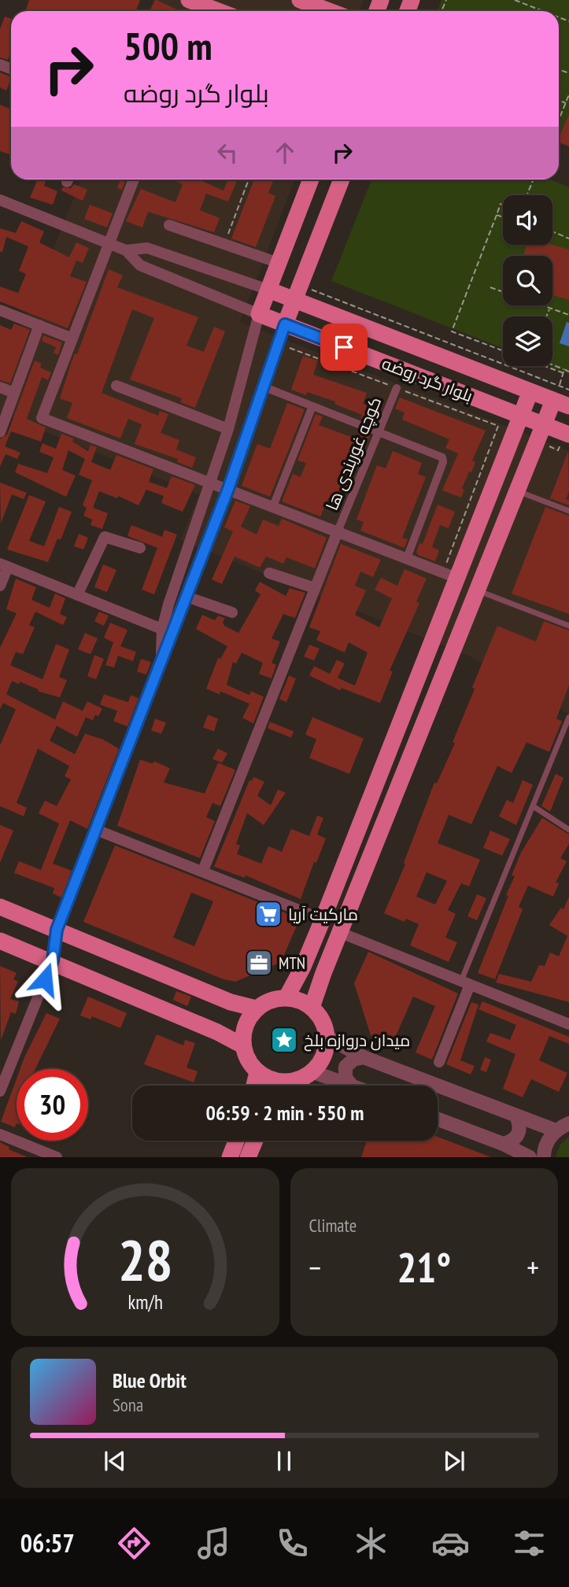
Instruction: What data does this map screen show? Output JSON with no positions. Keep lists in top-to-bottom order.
{
  "streets": {
    "main road": ["بلوار گرد روضه"],
    "street": ["کوچه غوربندی ها"]
  },
  "places": {
    "supermarket": ["مارکیت آریا"],
    "office": ["MTN"],
    "place": ["میدان دروازه بلخ"]
  },
  "page": {
    "turn": ["500 m", "بلوار گرد روضه"],
    "limit": "30",
    "trip": "06:59 · 2 min · 550 m",
    "tile": "Climate",
    "heat": ["−", "21°", "+"],
    "song": ["Blue Orbit", "Sona"],
    "tabs": "06:57",
    "gauge": ["28", "km/h"]
  }
}
